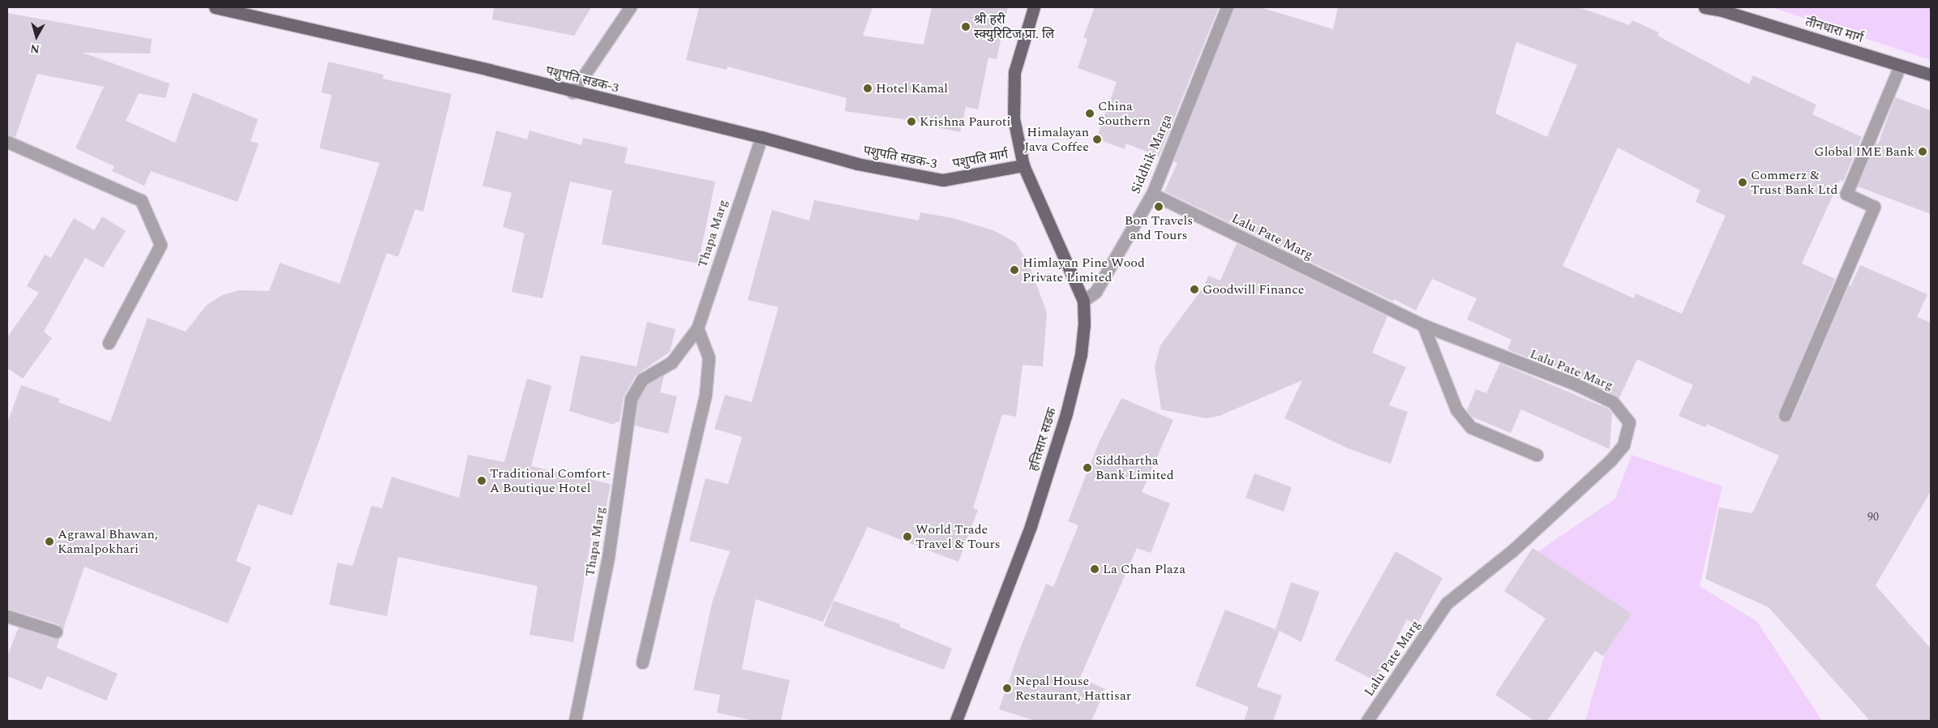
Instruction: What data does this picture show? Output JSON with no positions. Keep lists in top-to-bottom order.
{
  "streets": {
    "main road": [
      "तीनधारा मार्ग",
      "पशुपति सडक-3",
      "पशुपति मार्ग",
      "हत्तिसार सडक"
    ],
    "street": ["Siddhik Marga", "Thapa Marg", "Lalu Pate Marg"]
  },
  "crossings": [
    ["पशुपति सडक-3", "पशुपति मार्ग"],
    ["पशुपति सडक-3", "Thapa Marg"],
    ["Siddhik Marga", "Lalu Pate Marg"],
    ["Siddhik Marga", "हत्तिसार सडक"],
    ["पशुपति मार्ग", "हत्तिसार सडक"]
  ],
  "places": [
    "श्री हरी स्क्युरिटिज प्रा. लि",
    "Hotel Kamal",
    "China Southern",
    "Krishna Pauroti",
    "Himalayan Java Coffee",
    "Global IME Bank",
    "Commerz & Trust Bank Ltd",
    "Bon Travels and Tours",
    "Himlayan Pine Wood Private Limited",
    "Goodwill Finance",
    "Siddhartha Bank Limited",
    "Traditional Comfort- A Boutique Hotel",
    "World Trade Travel & Tours",
    "Agrawal Bhawan, Kamalpokhari",
    "La Chan Plaza",
    "Nepal House Restaurant, Hattisar"
  ],
  "house_numbers": ["90"],
  "north": "bottom"
}
